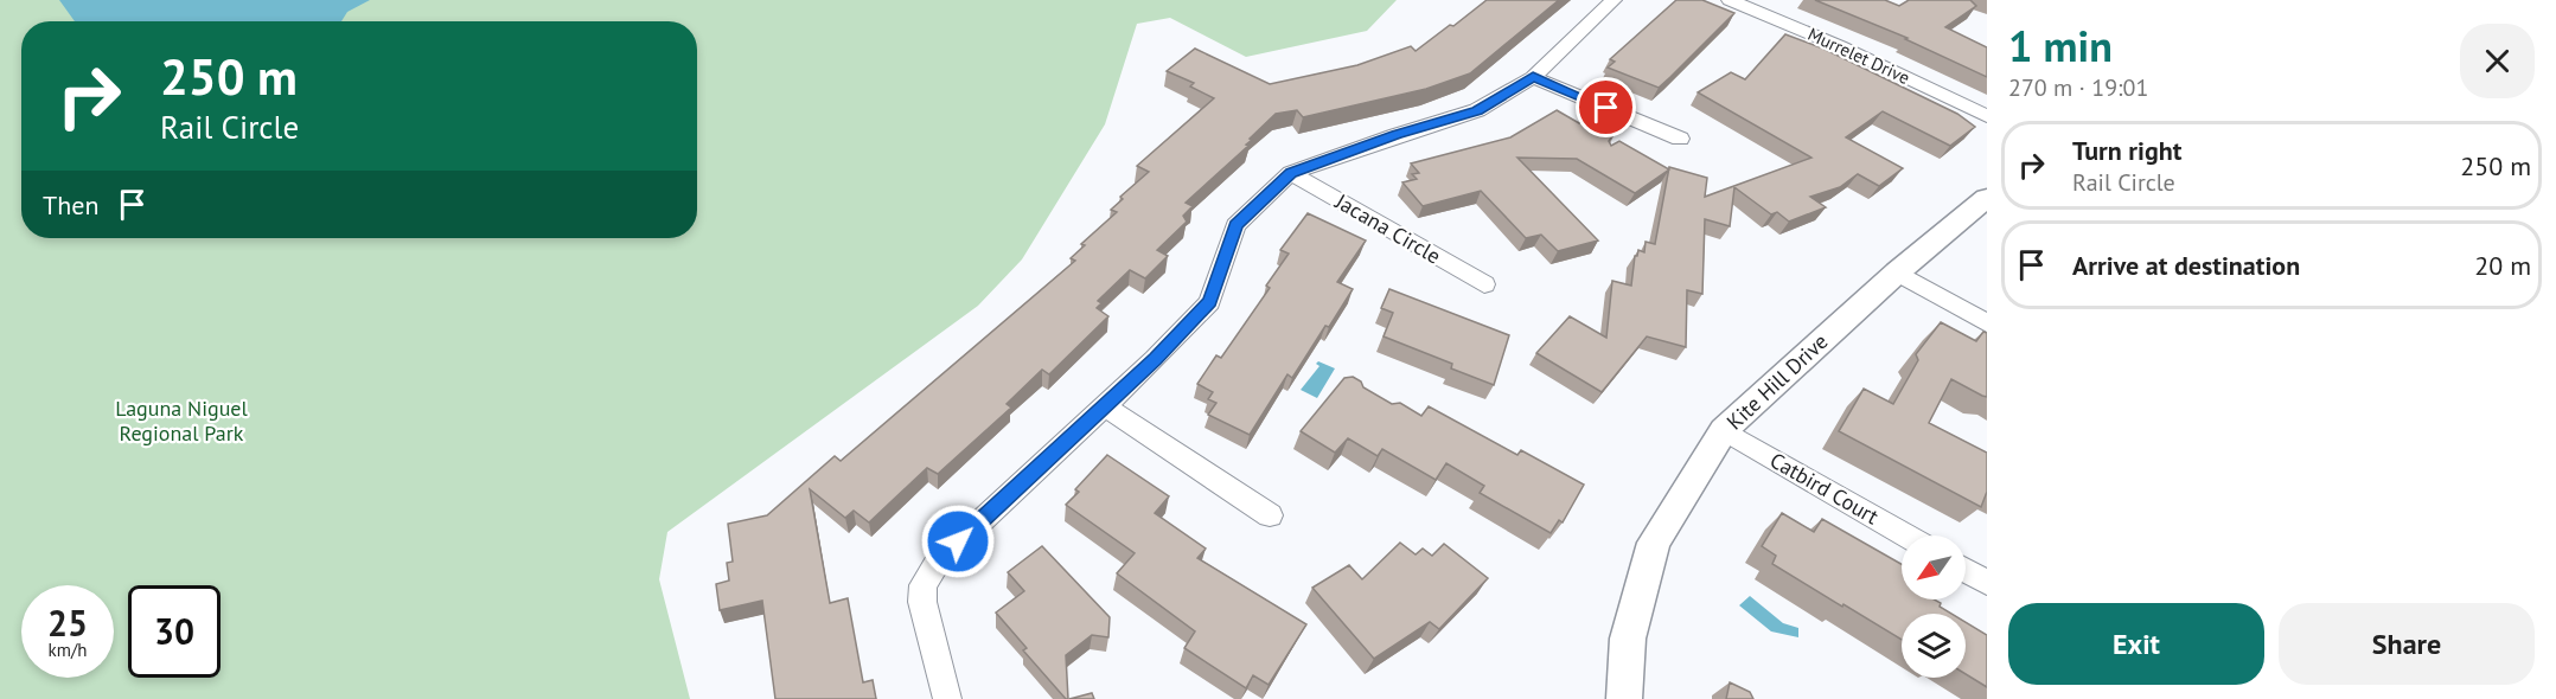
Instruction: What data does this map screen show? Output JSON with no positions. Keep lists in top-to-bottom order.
{
  "streets": {
    "street": [
      "Murrelet Drive",
      "Jacana Circle",
      "Kite Hill Drive",
      "Catbird Court"
    ]
  },
  "crossings": [
    ["Kite Hill Drive", "Catbird Court"]
  ],
  "parks": ["Laguna Niguel Regional Park"],
  "north": "bottom left",
  "page": {
    "heading": ["1 min", "270 m · 19:01"],
    "turn": ["250 m", "Rail Circle"],
    "list": [
      {
        "name": "Turn right",
        "note": "Rail Circle",
        "value": "250 m"
      },
      {
        "name": "Arrive at destination",
        "value": "20 m"
      }
    ],
    "then": "Then",
    "speed": "25 km/h",
    "limit": "30",
    "buttons": ["Exit", "Share"]
  }
}
